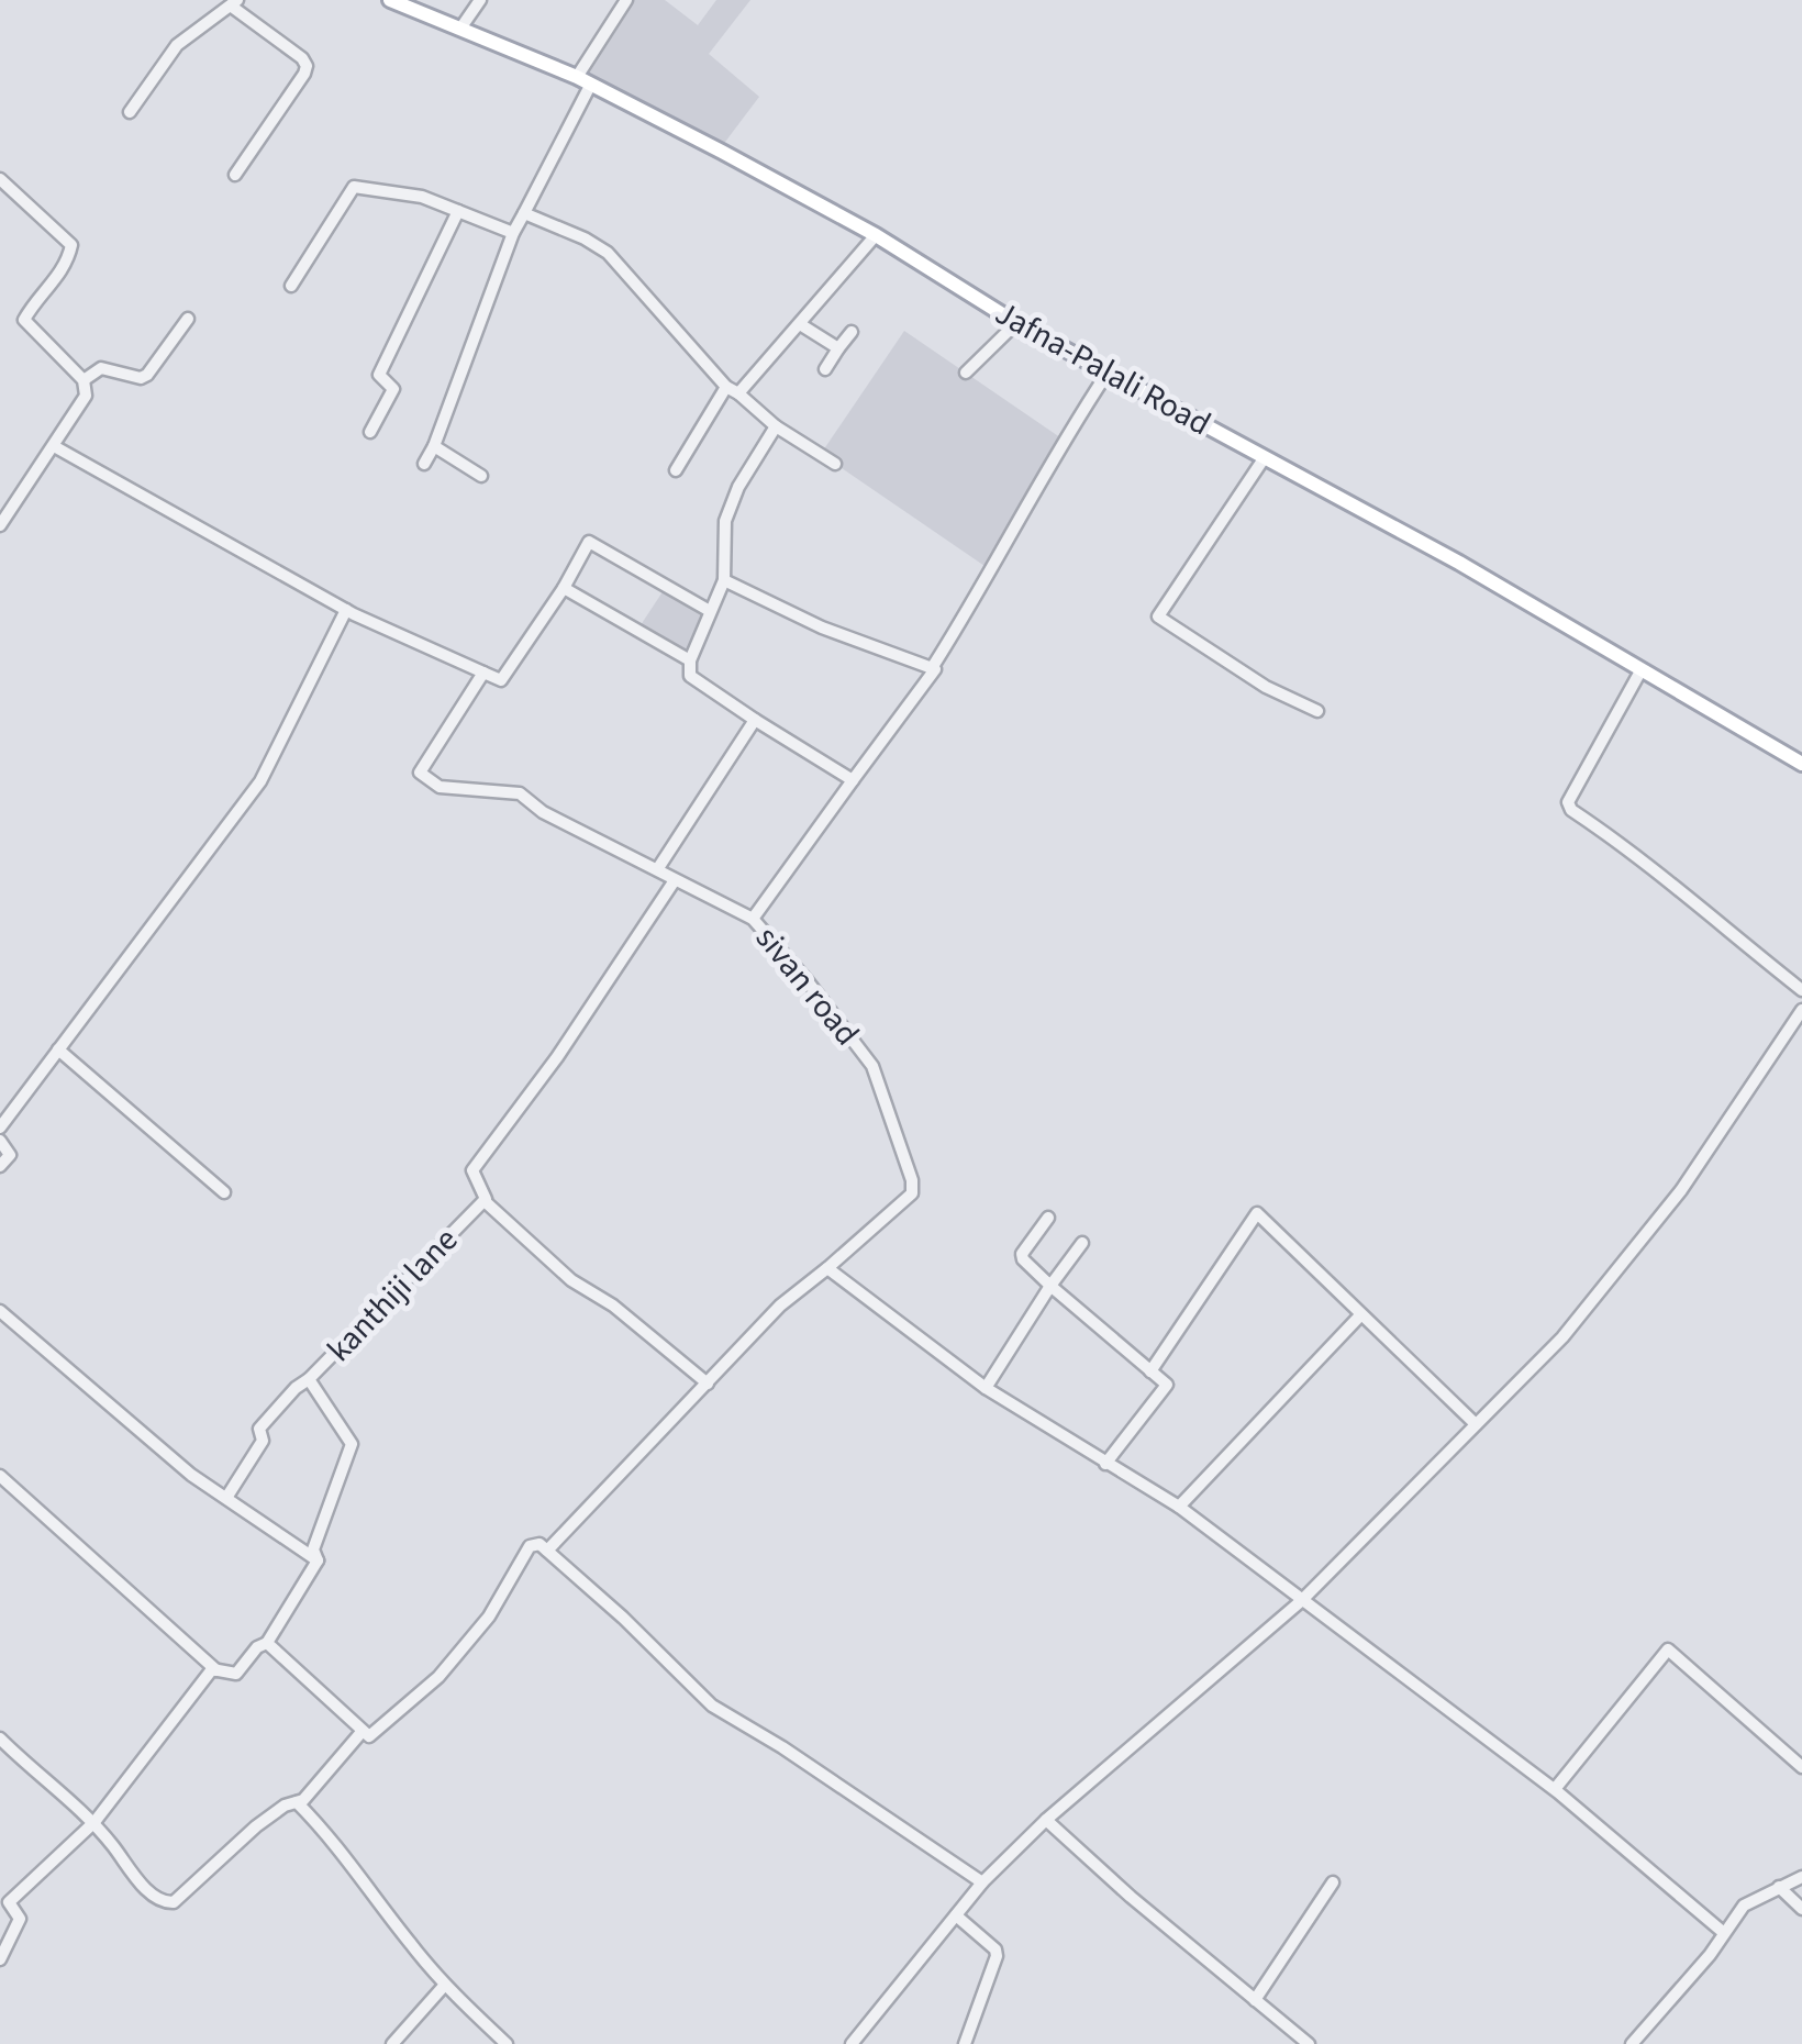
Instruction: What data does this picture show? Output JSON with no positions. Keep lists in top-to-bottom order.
{
  "streets": {
    "main road": ["Jafna-Palali Road"],
    "street": ["sivan road", "kanthiji lane"]
  },
  "crossings": [
    ["sivan road", "kanthiji lane"]
  ]
}
